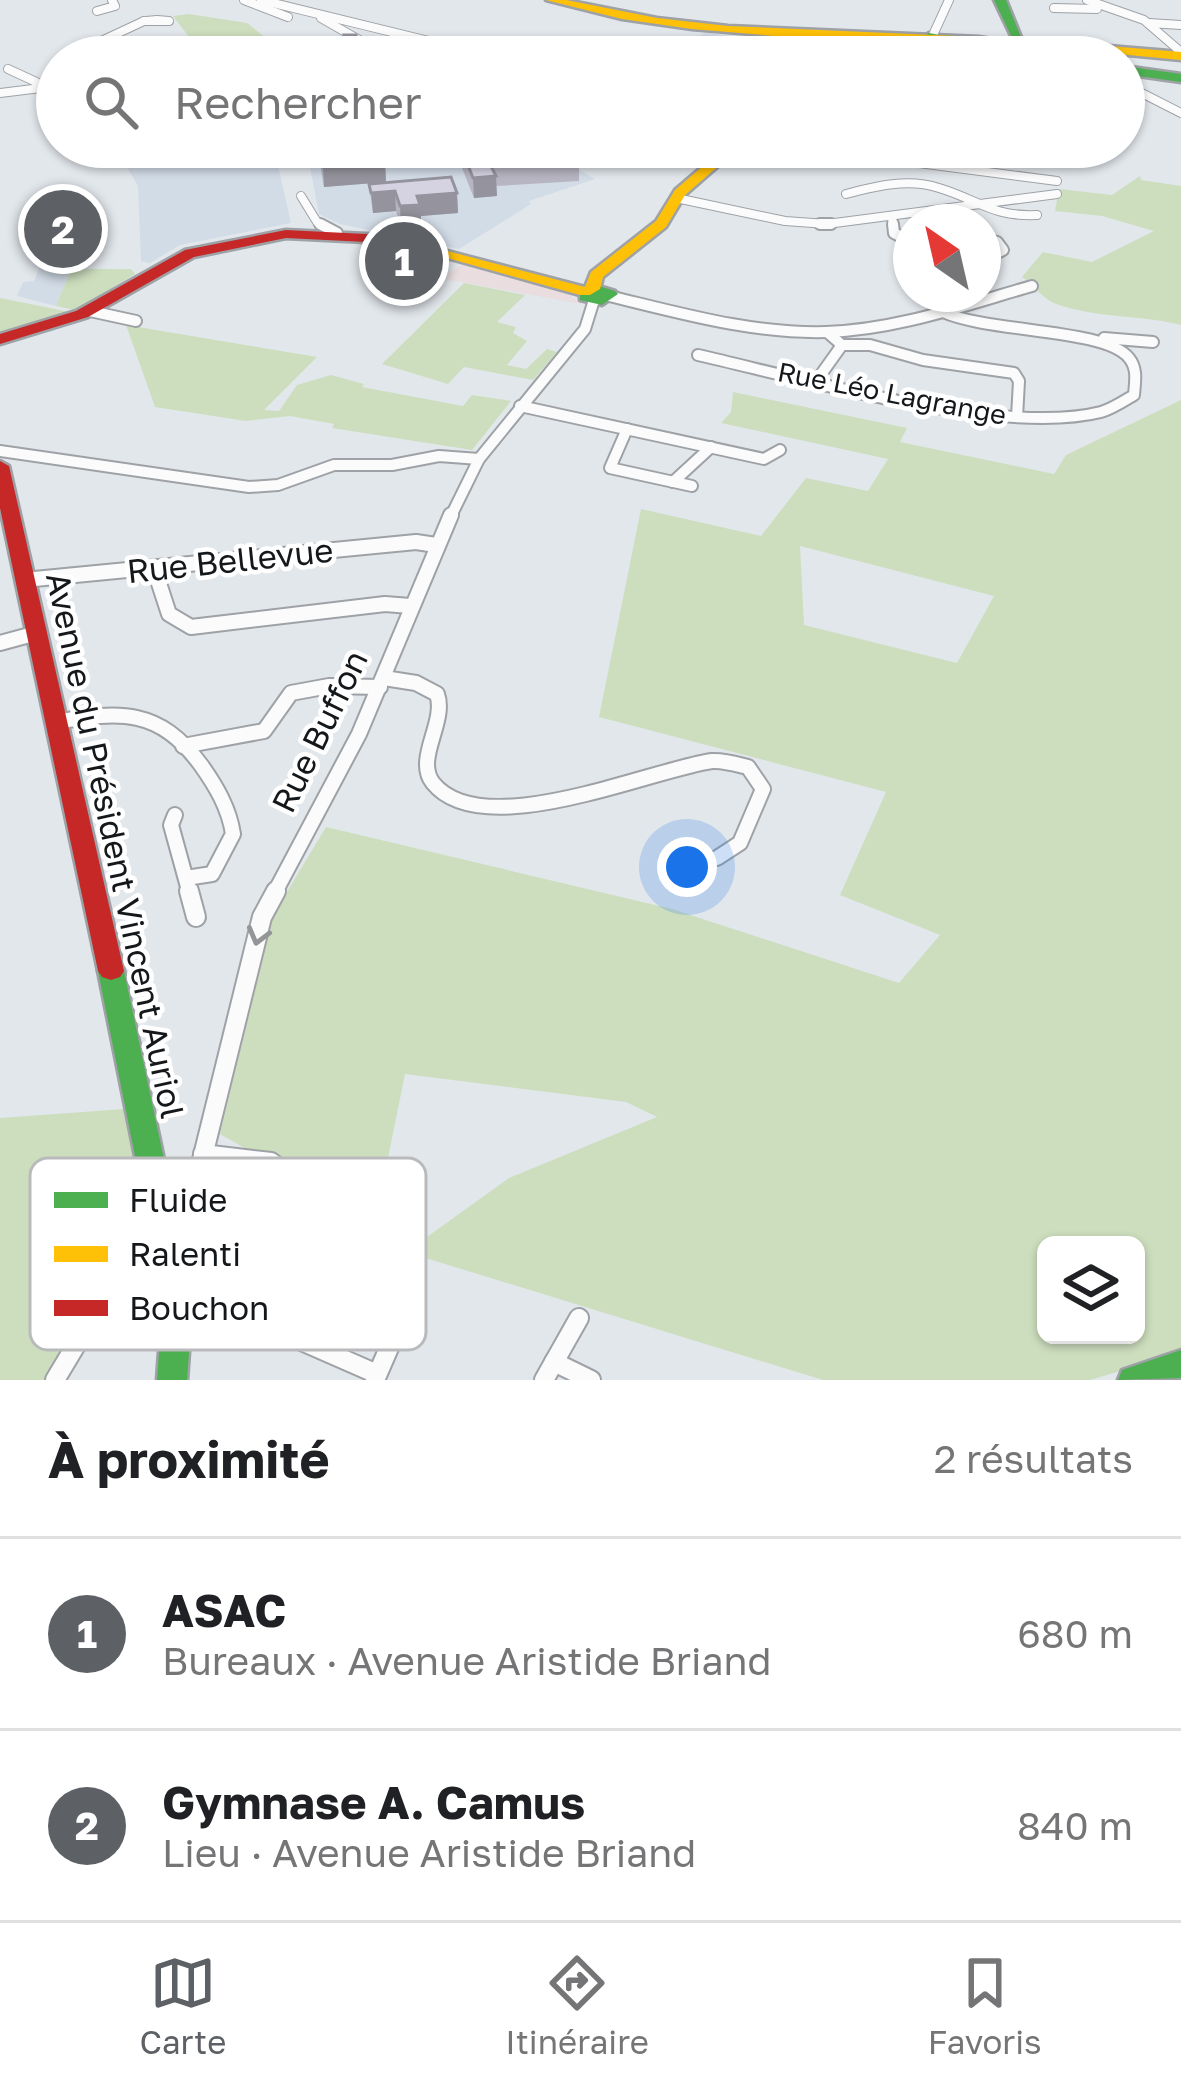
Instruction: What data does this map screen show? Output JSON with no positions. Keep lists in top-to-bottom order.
{
  "streets": {
    "main road": ["Rue Buffon", "Avenue du Président Vincent Auriol"],
    "street": ["Rue Léo Lagrange", "Rue Bellevue"]
  },
  "crossings": [
    ["Rue Bellevue", "Rue Buffon"],
    ["Rue Bellevue", "Avenue du Président Vincent Auriol"]
  ],
  "one_way": ["Rue Buffon"],
  "legend": ["Fluide", "Ralenti", "Bouchon"],
  "north": "top left",
  "page": {
    "search": "Rechercher",
    "pins": ["2", "1"],
    "heading": ["À proximité", "2 résultats"],
    "list": [
      {
        "mark": "1",
        "name": "ASAC",
        "note": "Bureaux · Avenue Aristide Briand",
        "value": "680 m"
      },
      {
        "mark": "2",
        "name": "Gymnase A. Camus",
        "note": "Lieu · Avenue Aristide Briand",
        "value": "840 m"
      }
    ],
    "nav": ["Carte", "Itinéraire", "Favoris"]
  }
}
